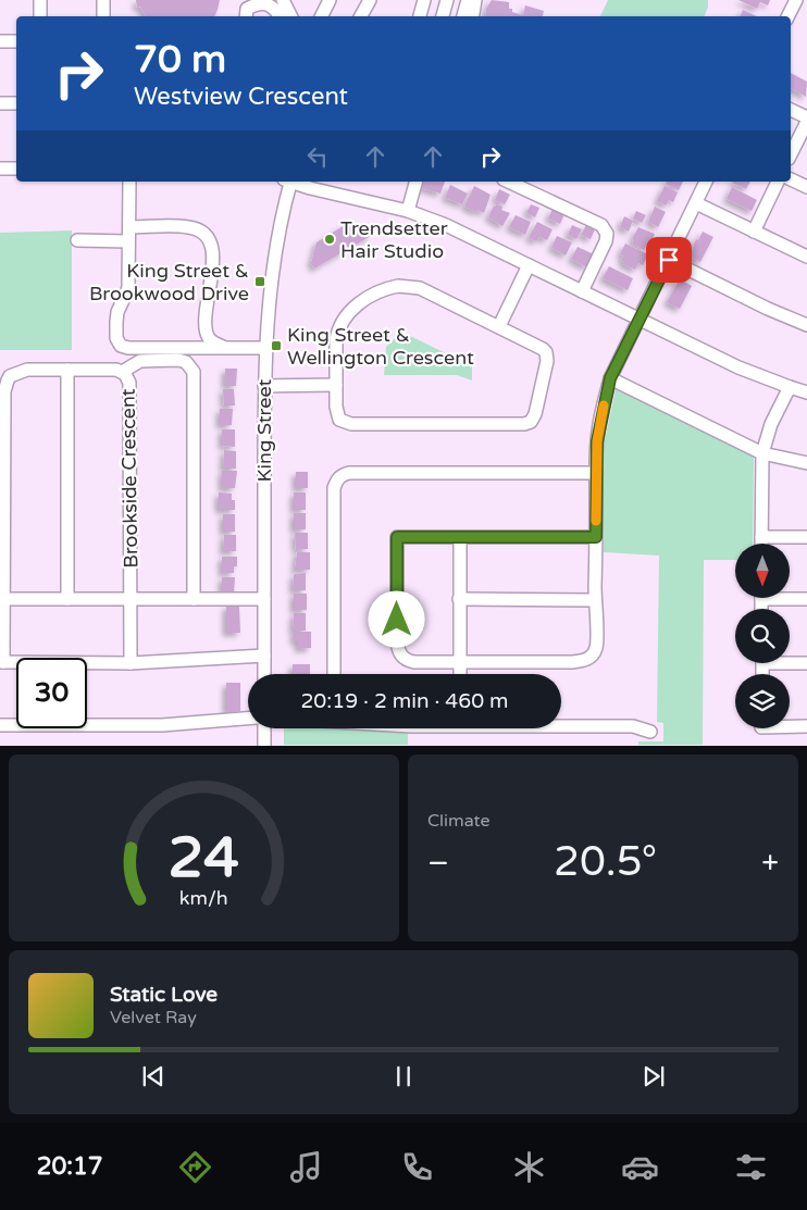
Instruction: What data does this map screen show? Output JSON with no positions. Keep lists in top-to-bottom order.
{
  "streets": {
    "street": ["King Street", "Brookside Crescent"]
  },
  "places": {
    "other": ["Trendsetter Hair Studio"],
    "transit": ["King Street & Brookwood Drive", "King Street & Wellington Crescent"]
  },
  "north": "bottom",
  "page": {
    "turn": ["70 m", "Westview Crescent"],
    "limit": "30",
    "trip": "20:19 · 2 min · 460 m",
    "tile": "Climate",
    "heat": ["−", "20.5°", "+"],
    "song": ["Static Love", "Velvet Ray"],
    "tabs": "20:17",
    "gauge": ["24", "km/h"]
  }
}
